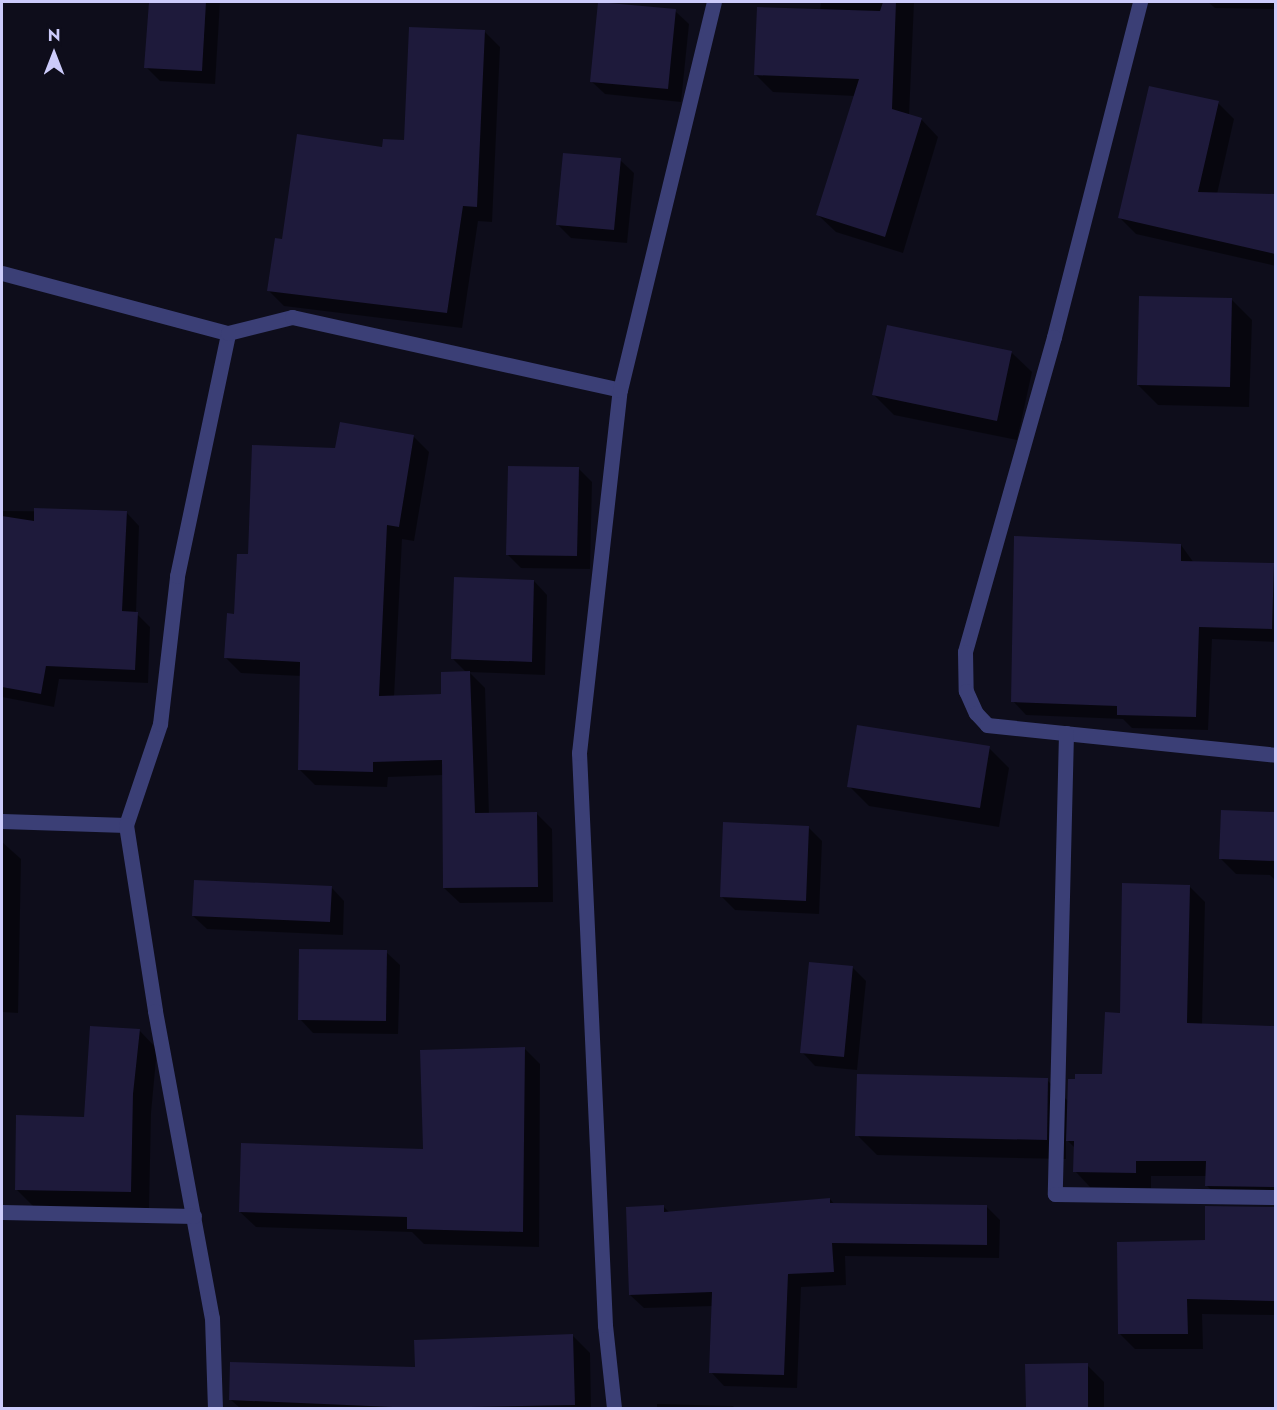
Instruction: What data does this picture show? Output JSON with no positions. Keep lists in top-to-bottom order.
{
  "north": "top"
}
